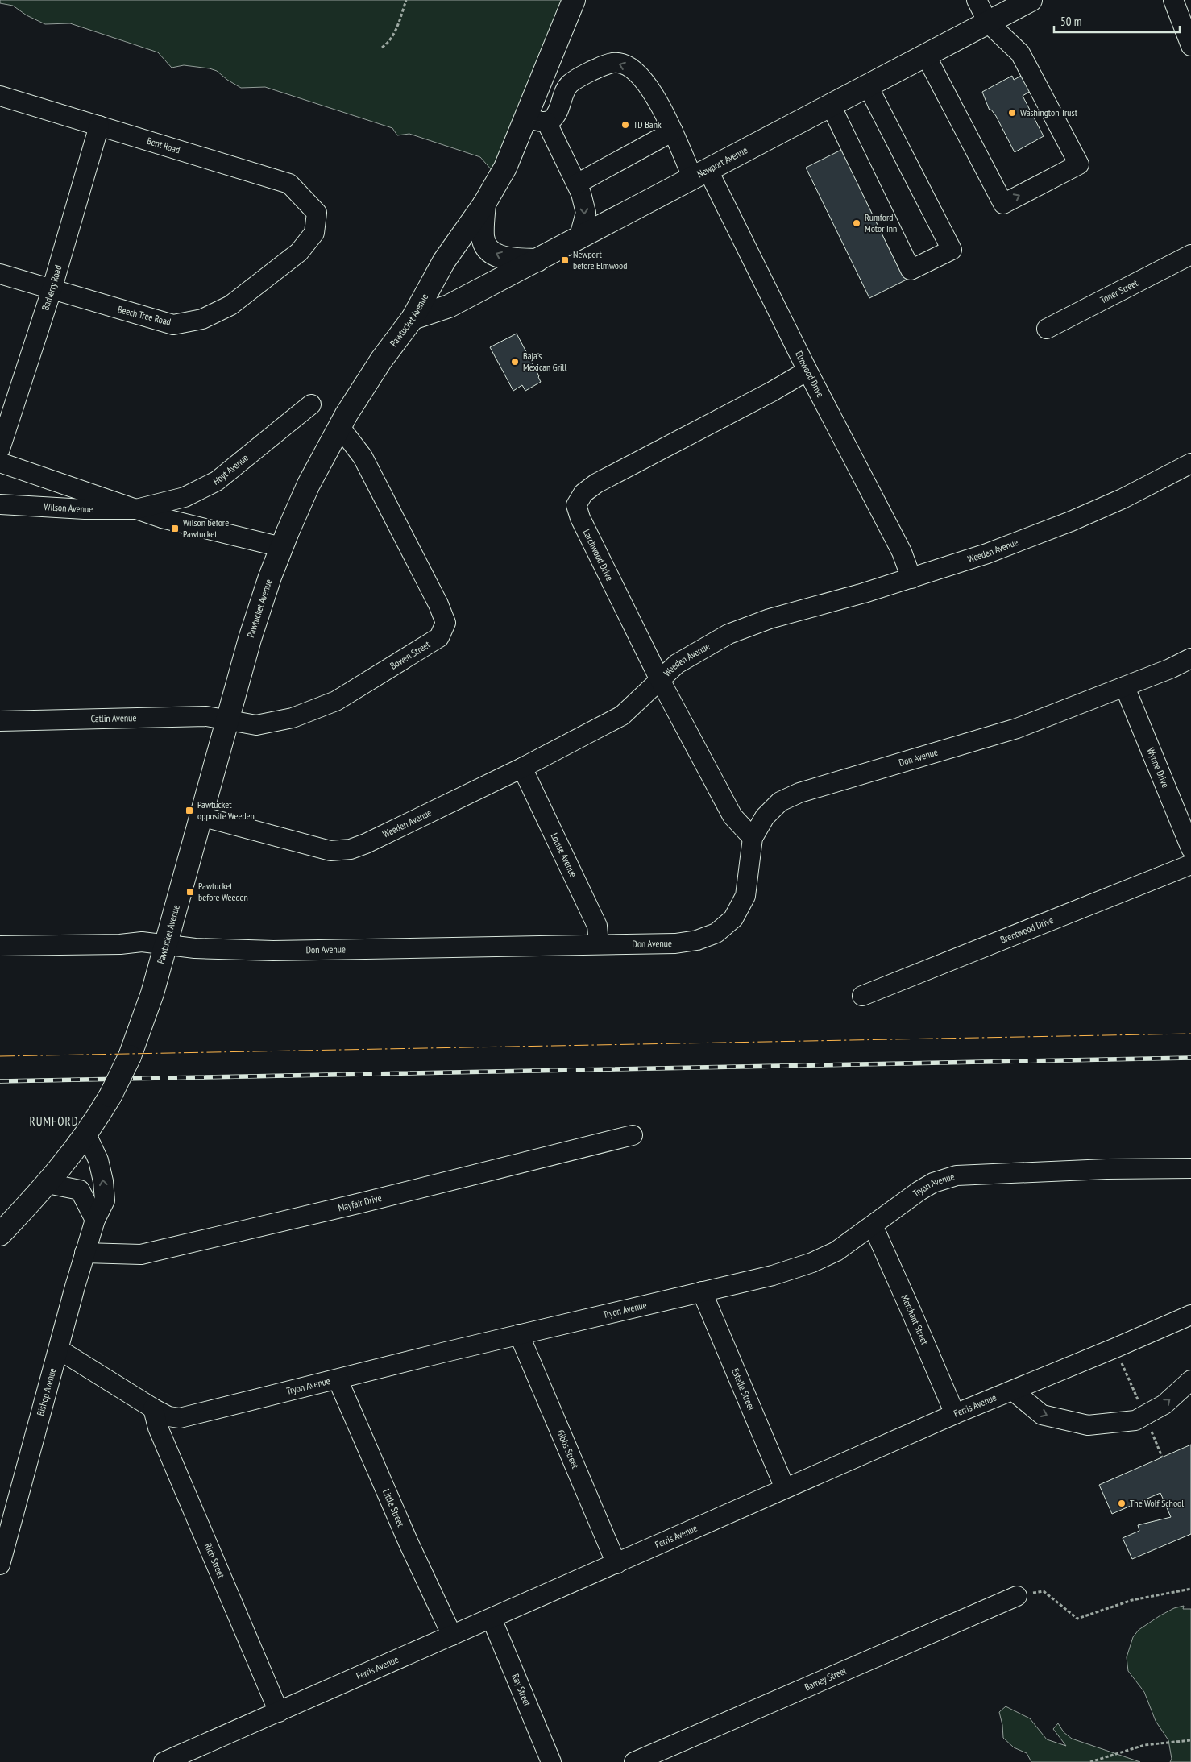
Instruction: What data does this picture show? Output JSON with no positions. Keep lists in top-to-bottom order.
{
  "streets": {
    "main road": ["Newport Avenue", "Pawtucket Avenue"],
    "street": [
      "Bent Road",
      "Barberry Road",
      "Toner Street",
      "Beech Tree Road",
      "Elmwood Drive",
      "Hoyt Avenue",
      "Wilson Avenue",
      "Weeden Avenue",
      "Larchwood Drive",
      "Bowen Street",
      "Catlin Avenue",
      "Don Avenue",
      "Wynne Drive",
      "Louise Avenue",
      "Brentwood Drive",
      "Tryon Avenue",
      "Mayfair Drive",
      "Merchant Street",
      "Estelle Street",
      "Bishop Avenue",
      "Ferris Avenue",
      "Gibbs Street",
      "Little Street",
      "Rich Street",
      "Barney Street",
      "Ray Street"
    ]
  },
  "crossings": [
    ["Bent Road", "Barberry Road"],
    ["Bent Road", "Beech Tree Road"],
    ["Newport Avenue", "Pawtucket Avenue"],
    ["Newport Avenue", "Elmwood Drive"],
    ["Barberry Road", "Beech Tree Road"],
    ["Pawtucket Avenue", "Elmwood Drive"],
    ["Pawtucket Avenue", "Weeden Avenue"],
    ["Pawtucket Avenue", "Bowen Street"],
    ["Pawtucket Avenue", "Catlin Avenue"],
    ["Pawtucket Avenue", "Don Avenue"],
    ["Pawtucket Avenue", "Bishop Avenue"],
    ["Elmwood Drive", "Weeden Avenue"],
    ["Elmwood Drive", "Larchwood Drive"],
    ["Hoyt Avenue", "Wilson Avenue"],
    ["Weeden Avenue", "Larchwood Drive"],
    ["Weeden Avenue", "Louise Avenue"],
    ["Larchwood Drive", "Don Avenue"],
    ["Bowen Street", "Catlin Avenue"],
    ["Don Avenue", "Wynne Drive"],
    ["Don Avenue", "Louise Avenue"],
    ["Tryon Avenue", "Merchant Street"],
    ["Tryon Avenue", "Estelle Street"],
    ["Tryon Avenue", "Bishop Avenue"],
    ["Tryon Avenue", "Gibbs Street"],
    ["Tryon Avenue", "Little Street"],
    ["Tryon Avenue", "Rich Street"],
    ["Mayfair Drive", "Bishop Avenue"],
    ["Merchant Street", "Ferris Avenue"],
    ["Estelle Street", "Ferris Avenue"],
    ["Ferris Avenue", "Gibbs Street"],
    ["Ferris Avenue", "Little Street"],
    ["Ferris Avenue", "Rich Street"],
    ["Ferris Avenue", "Ray Street"]
  ],
  "districts": ["RUMFORD"],
  "places": {
    "other": [
      "Washington Trust",
      "TD Bank",
      "Rumford Motor Inn",
      "Baja's Mexican Grill",
      "The Wolf School"
    ],
    "transit": [
      "Newport before Elmwood",
      "Wilson before Pawtucket",
      "Pawtucket opposite Weeden",
      "Pawtucket before Weeden"
    ]
  },
  "scale_bar": "50 m"
}
